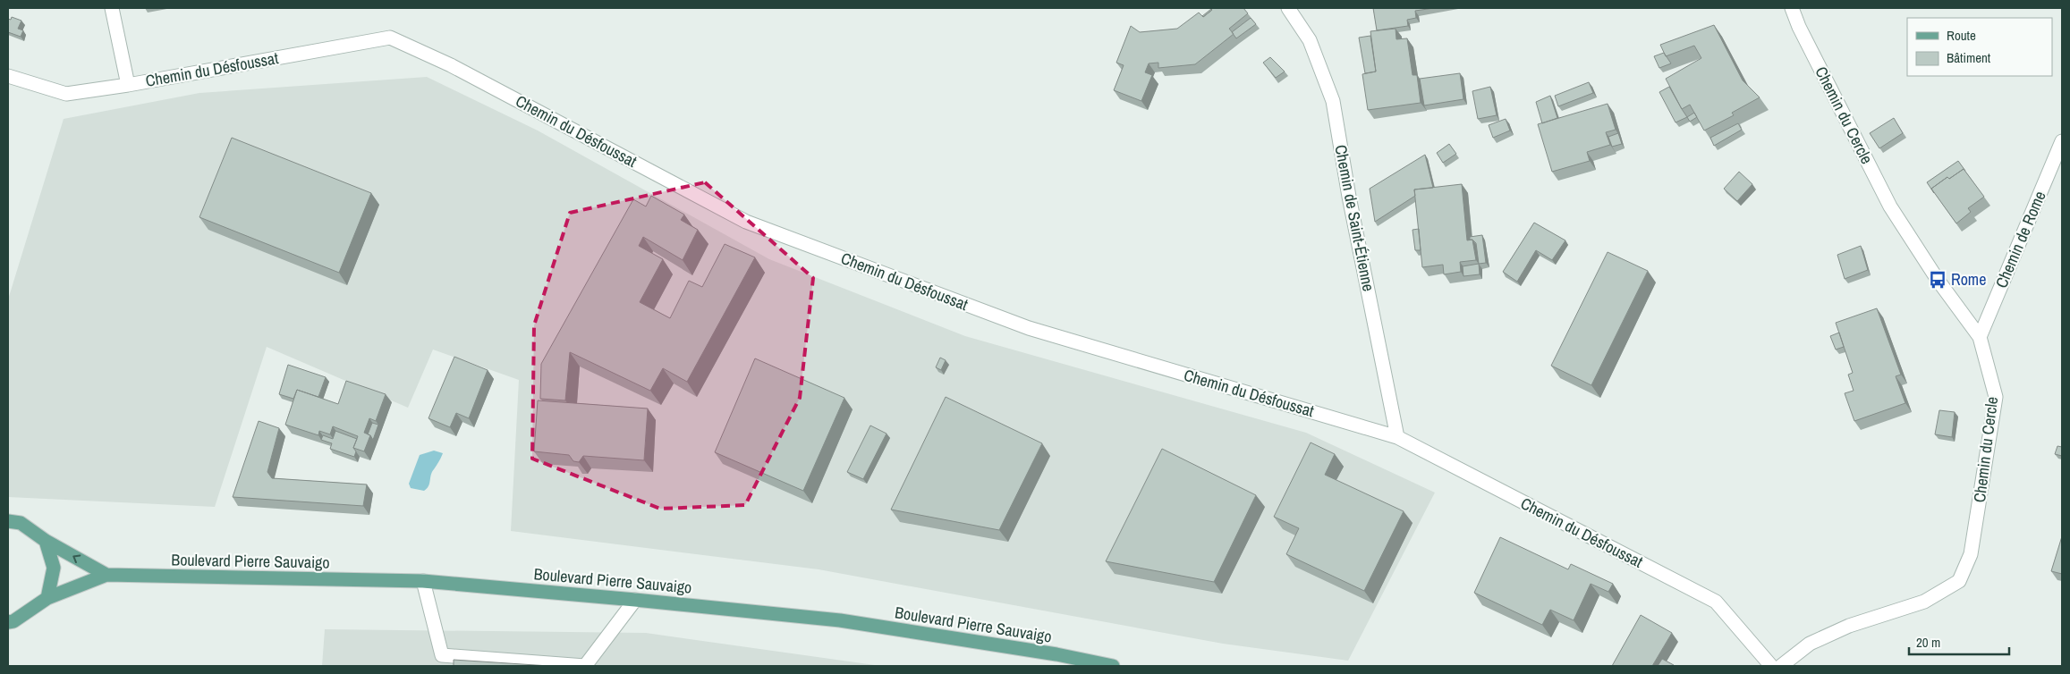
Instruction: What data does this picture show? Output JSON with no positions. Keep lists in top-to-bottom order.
{
  "streets": {
    "main road": ["Boulevard Pierre Sauvaigo"],
    "street": [
      "Chemin du Désfoussat",
      "Chemin du Cercle",
      "Chemin de Saint-Étienne",
      "Chemin de Rome"
    ]
  },
  "crossings": [
    ["Chemin du Désfoussat", "Chemin de Saint-Étienne"],
    ["Chemin du Cercle", "Chemin de Rome"]
  ],
  "places": {
    "bus stop": ["Rome"]
  },
  "legend": ["Route", "Bâtiment"],
  "scale_bar": "20 m"
}
